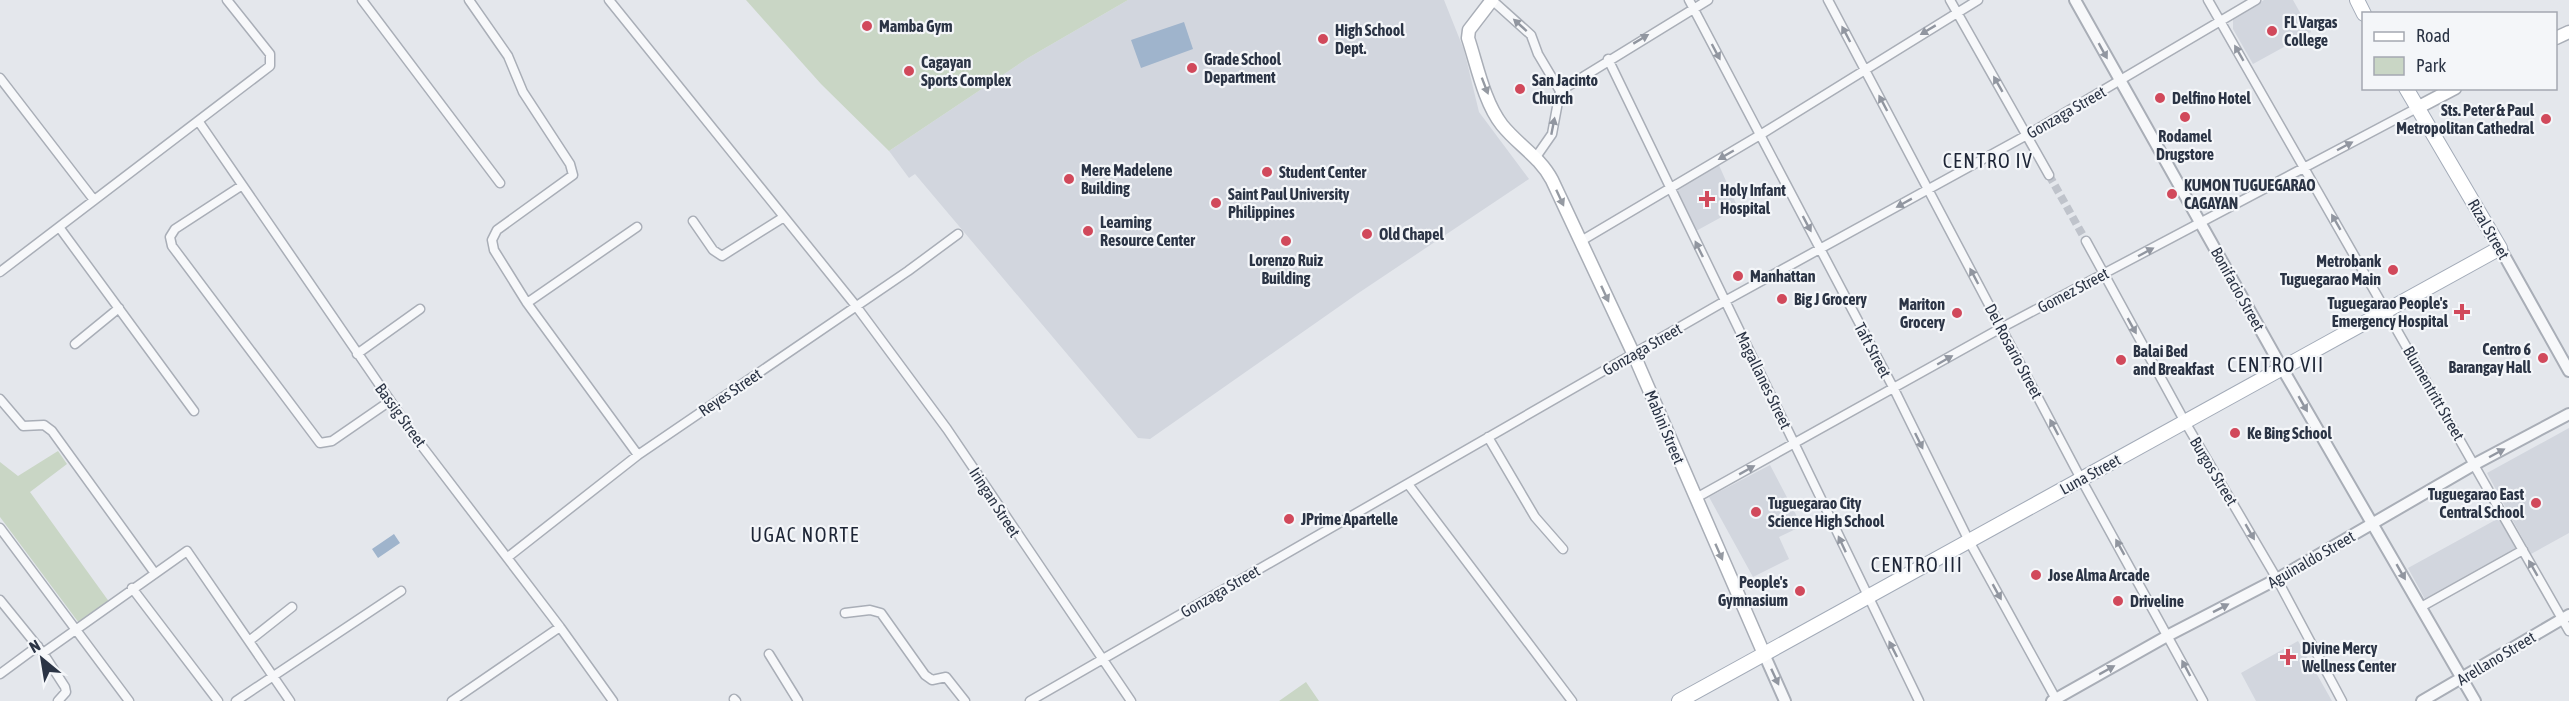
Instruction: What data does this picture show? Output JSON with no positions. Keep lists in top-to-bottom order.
{
  "streets": {
    "main road": [
      "Rizal Street",
      "Gomez Street",
      "Mabini Street",
      "Luna Street"
    ],
    "street": [
      "Gonzaga Street",
      "Bonifacio Street",
      "Taft Street",
      "Del Rosario Street",
      "Magallanes Street",
      "Reyes Street",
      "Blumentritt Street",
      "Bassig Street",
      "Burgos Street",
      "Iringan Street",
      "Aguinaldo Street",
      "Arellano Street"
    ]
  },
  "crossings": [
    ["Gonzaga Street", "Bonifacio Street"],
    ["Gonzaga Street", "Taft Street"],
    ["Gonzaga Street", "Del Rosario Street"],
    ["Gonzaga Street", "Magallanes Street"],
    ["Gonzaga Street", "Blumentritt Street"],
    ["Gonzaga Street", "Mabini Street"],
    ["Gonzaga Street", "Iringan Street"],
    ["Rizal Street", "Gomez Street"],
    ["Rizal Street", "Luna Street"],
    ["Bonifacio Street", "Gomez Street"],
    ["Bonifacio Street", "Luna Street"],
    ["Bonifacio Street", "Aguinaldo Street"],
    ["Bonifacio Street", "Arellano Street"],
    ["Gomez Street", "Taft Street"],
    ["Gomez Street", "Del Rosario Street"],
    ["Gomez Street", "Magallanes Street"],
    ["Gomez Street", "Blumentritt Street"],
    ["Gomez Street", "Mabini Street"],
    ["Gomez Street", "Burgos Street"],
    ["Taft Street", "Luna Street"],
    ["Taft Street", "Aguinaldo Street"],
    ["Del Rosario Street", "Luna Street"],
    ["Del Rosario Street", "Aguinaldo Street"],
    ["Magallanes Street", "Luna Street"],
    ["Reyes Street", "Bassig Street"],
    ["Reyes Street", "Iringan Street"],
    ["Blumentritt Street", "Luna Street"],
    ["Blumentritt Street", "Aguinaldo Street"],
    ["Blumentritt Street", "Arellano Street"],
    ["Mabini Street", "Luna Street"],
    ["Burgos Street", "Luna Street"],
    ["Burgos Street", "Aguinaldo Street"]
  ],
  "one_way": [
    "Bonifacio Street",
    "Gomez Street",
    "Taft Street",
    "Del Rosario Street",
    "Magallanes Street",
    "Blumentritt Street",
    "Mabini Street",
    "Burgos Street",
    "Aguinaldo Street"
  ],
  "districts": [
    "CENTRO IV",
    "CENTRO VII",
    "UGAC NORTE",
    "CENTRO III"
  ],
  "places": {
    "other": [
      "Mamba Gym",
      "FL Vargas College",
      "High School Dept.",
      "Grade School Department",
      "Cagayan Sports Complex",
      "San Jacinto Church",
      "Delfino Hotel",
      "Rodamel Drugstore",
      "Sts. Peter & Paul Metropolitan Cathedral",
      "Student Center",
      "Mere Madelene Building",
      "KUMON TUGUEGARAO CAGAYAN",
      "Saint Paul University Philippines",
      "Learning Resource Center",
      "Old Chapel",
      "Lorenzo Ruiz Building",
      "Metrobank Tuguegarao Main",
      "Manhattan",
      "Big J Grocery",
      "Mariton Grocery",
      "Centro 6 Barangay Hall",
      "Balai Bed and Breakfast",
      "Ke Bing School",
      "Tuguegarao East Central School",
      "Tuguegarao City Science High School",
      "JPrime Apartelle",
      "Jose Alma Arcade",
      "People's Gymnasium",
      "Driveline"
    ],
    "health": ["Holy Infant Hospital", "Tuguegarao People's Emergency Hospital", "Divine Mercy Wellness Center"]
  },
  "legend": ["Road", "Park"],
  "north": "top left"
}
